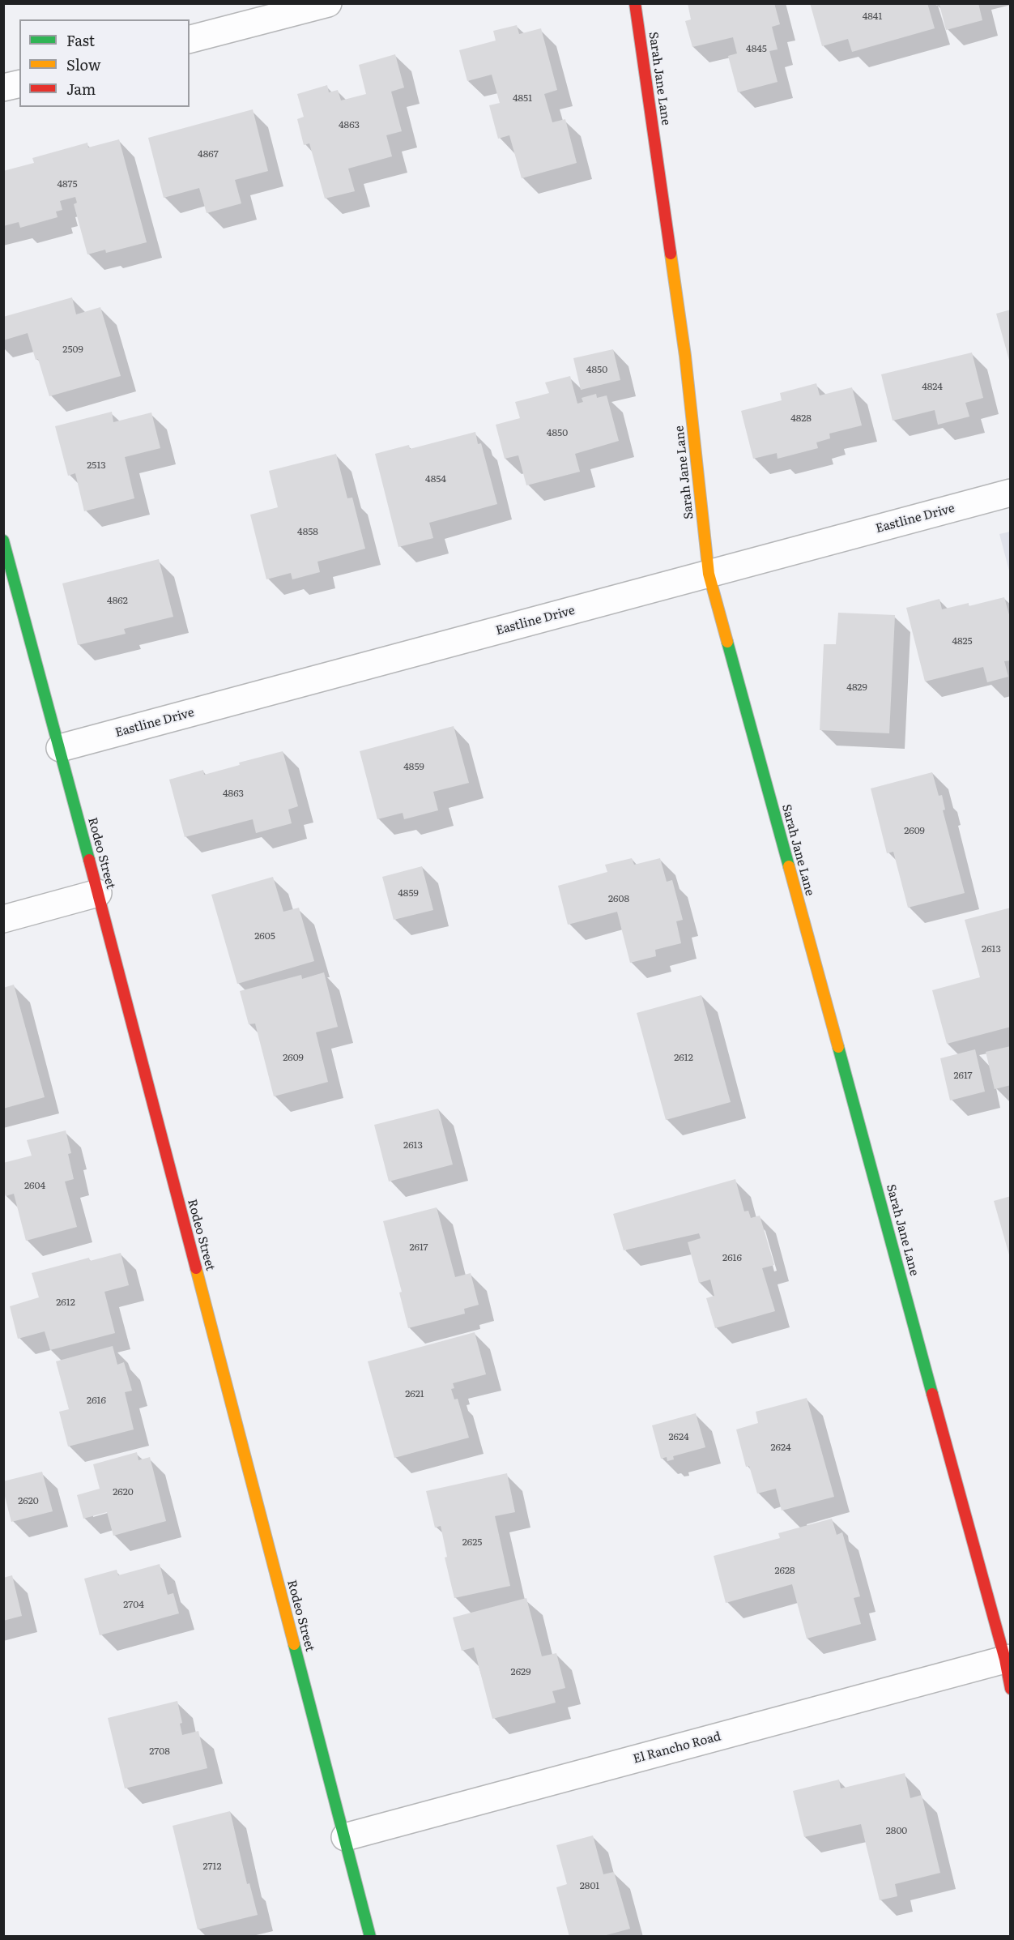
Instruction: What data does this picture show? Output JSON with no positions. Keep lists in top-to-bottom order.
{
  "streets": {
    "street": [
      "Sarah Jane Lane",
      "Eastline Drive",
      "Rodeo Street",
      "El Rancho Road"
    ]
  },
  "crossings": [
    ["Sarah Jane Lane", "Eastline Drive"],
    ["Sarah Jane Lane", "El Rancho Road"],
    ["Eastline Drive", "Rodeo Street"],
    ["Rodeo Street", "El Rancho Road"]
  ],
  "house_numbers": [
    "4841",
    "4845",
    "4851",
    "4863",
    "4867",
    "4875",
    "2509",
    "4850",
    "4824",
    "4828",
    "4850",
    "2513",
    "4854",
    "4858",
    "4862",
    "4825",
    "4829",
    "4859",
    "4863",
    "2609",
    "4859",
    "2608",
    "2605",
    "2613",
    "2609",
    "2612",
    "2617",
    "2613",
    "2604",
    "2617",
    "2616",
    "2612",
    "2621",
    "2616",
    "2624",
    "2624",
    "2620",
    "2620",
    "2625",
    "2628",
    "2704",
    "2629",
    "2708",
    "2800",
    "2712",
    "2801"
  ],
  "legend": ["Fast", "Slow", "Jam"]
}
